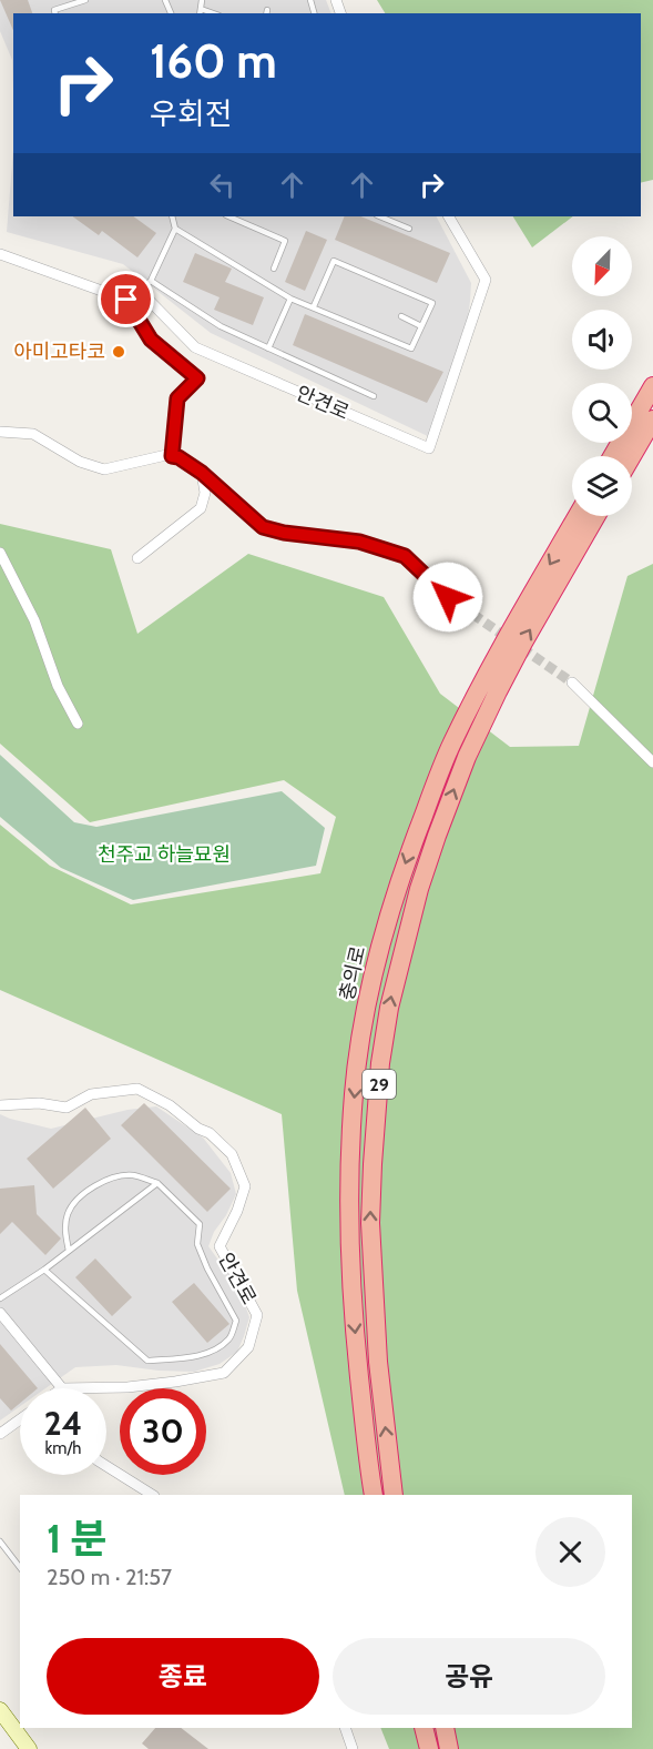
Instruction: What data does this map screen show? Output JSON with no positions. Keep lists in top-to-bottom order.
{
  "streets": {
    "highway": ["충의로", "29"],
    "street": ["안견로"]
  },
  "parks": ["천주교 하늘묘원"],
  "places": ["아미고타코"],
  "north": "bottom left",
  "page": {
    "turn": ["160 m", "우회전"],
    "speed": "24 km/h",
    "limit": "30",
    "heading": ["1 분", "250 m · 21:57"],
    "buttons": ["종료", "공유"]
  }
}
